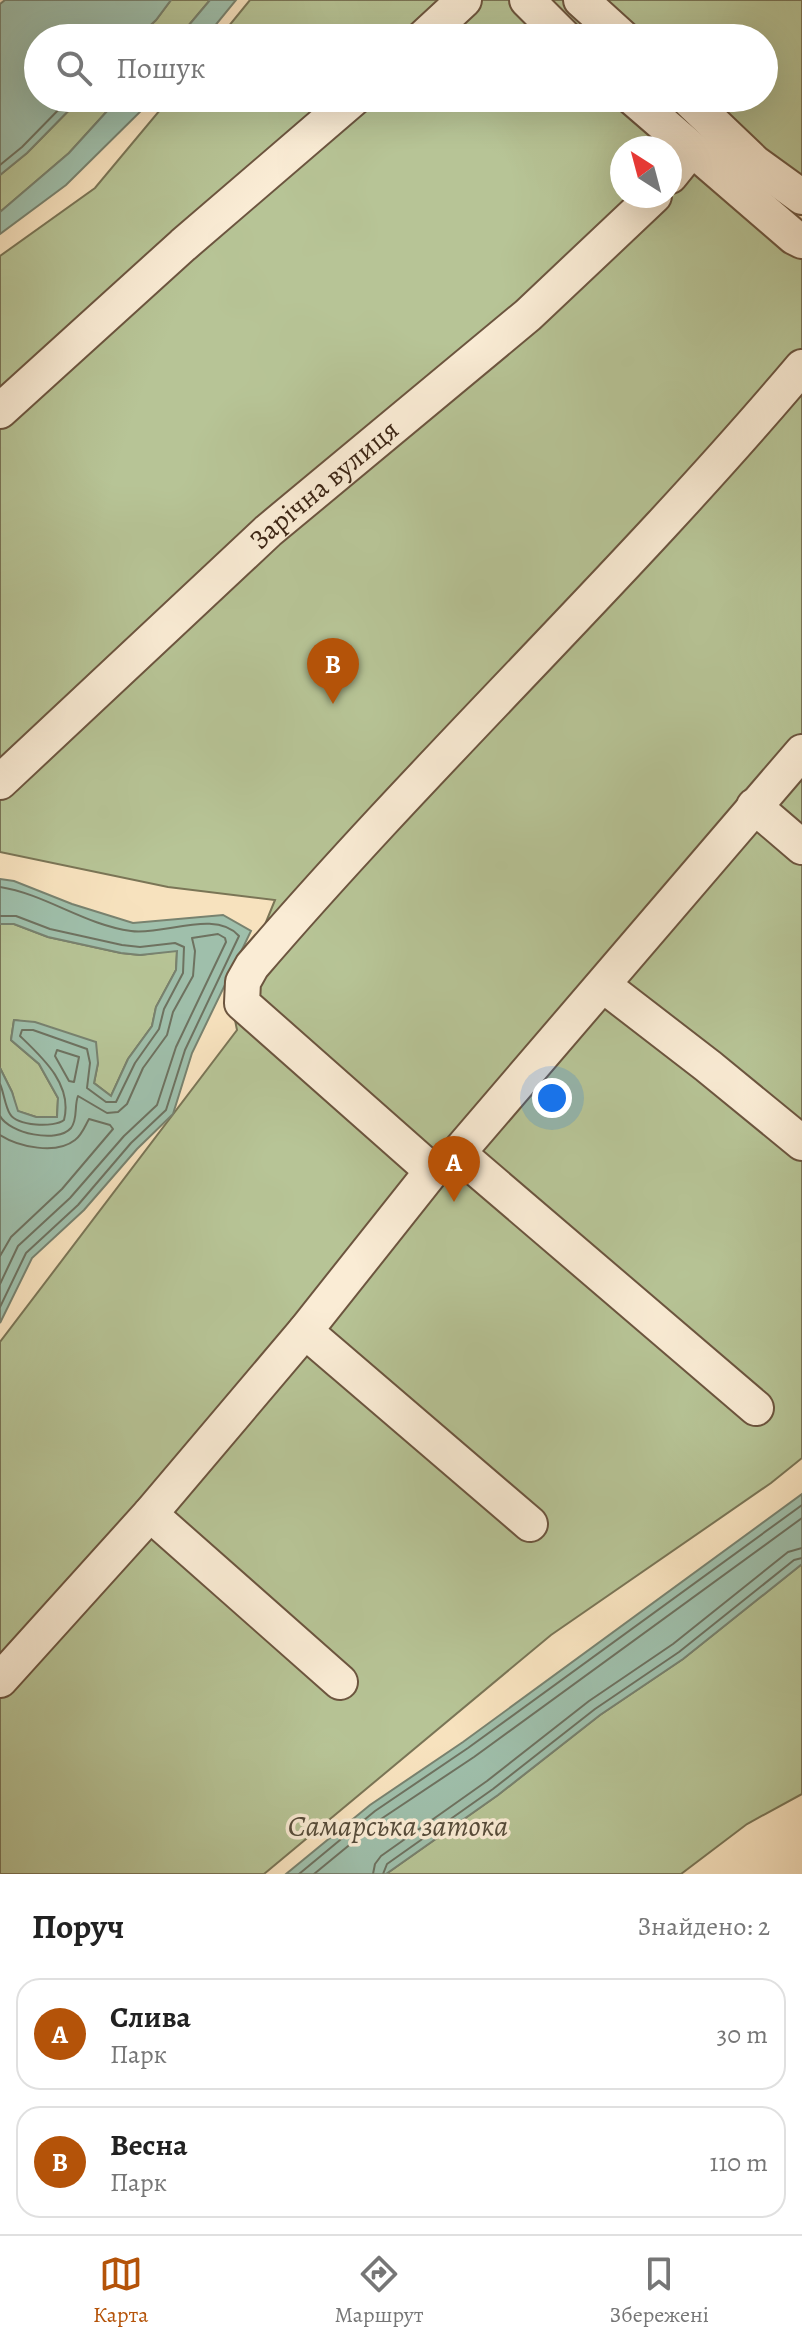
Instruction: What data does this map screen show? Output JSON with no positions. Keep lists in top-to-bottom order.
{
  "streets": {
    "street": ["Зарічна вулиця"]
  },
  "water": ["Самарська затока"],
  "north": "top left",
  "page": {
    "search": "Пошук",
    "pins": ["B", "A"],
    "heading": ["Поруч", "Знайдено: 2"],
    "list": [
      {
        "mark": "A",
        "name": "Слива",
        "note": "Парк",
        "value": "30 m"
      },
      {
        "mark": "B",
        "name": "Весна",
        "note": "Парк",
        "value": "110 m"
      }
    ],
    "nav": ["Карта", "Маршрут", "Збережені"]
  }
}
